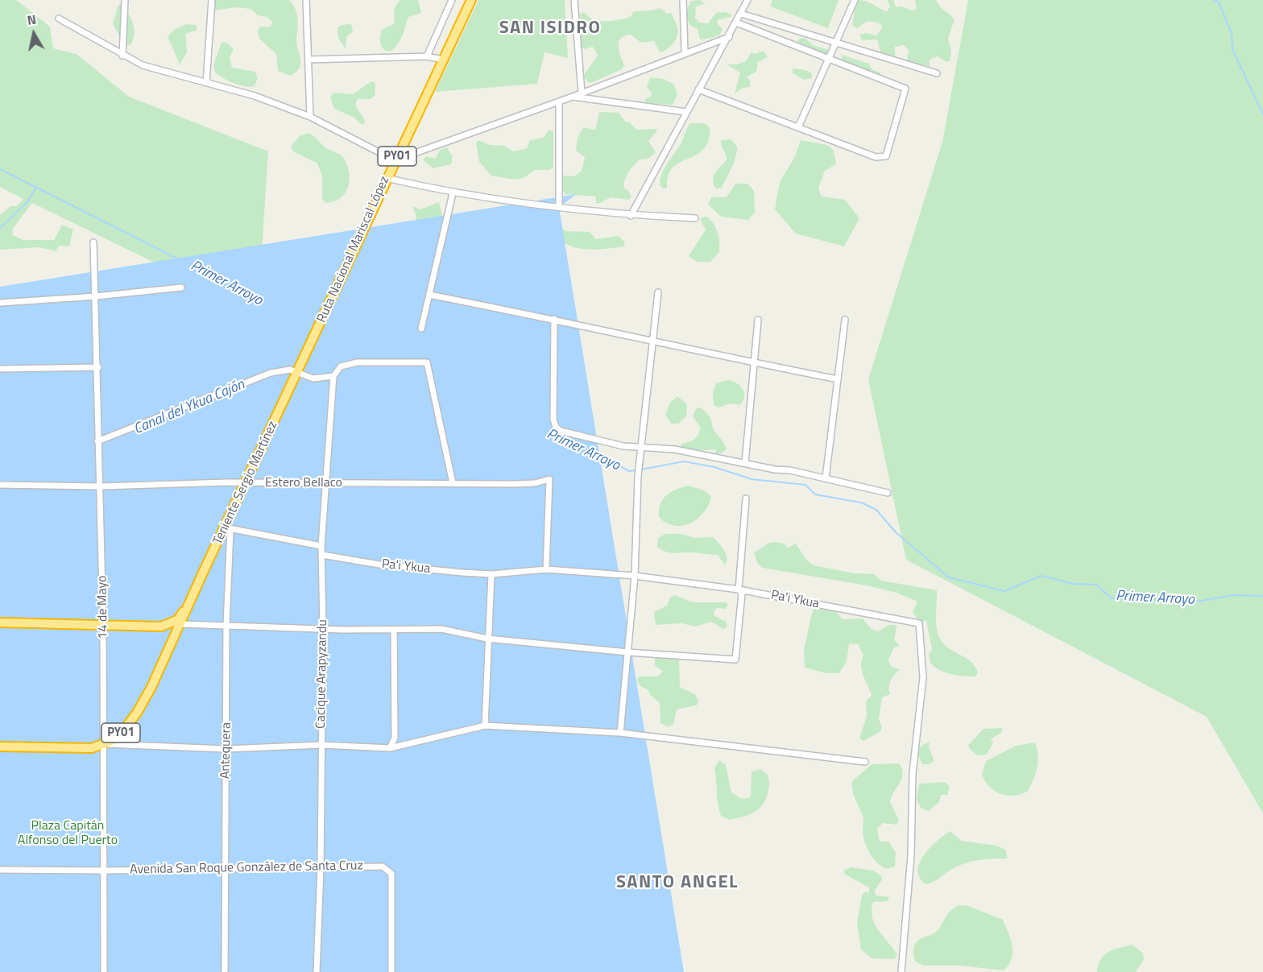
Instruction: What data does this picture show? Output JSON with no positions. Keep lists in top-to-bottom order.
{
  "streets": {
    "highway": ["PY01", "Ruta Nacional Mariscal López", "Teniente Sergio Martínez"],
    "street": [
      "Estero Bellaco",
      "Pa'i Ykua",
      "14 de Mayo",
      "Cacique Arapyzandu",
      "Antequera",
      "Avenida San Roque González de Santa Cruz"
    ]
  },
  "crossings": [
    ["PY01", "Teniente Sergio Martínez"],
    ["PY01", "14 de Mayo"],
    ["Ruta Nacional Mariscal López", "Teniente Sergio Martínez"],
    ["Teniente Sergio Martínez", "Estero Bellaco"],
    ["Teniente Sergio Martínez", "Antequera"],
    ["Estero Bellaco", "Pa'i Ykua"],
    ["Estero Bellaco", "14 de Mayo"],
    ["Estero Bellaco", "Cacique Arapyzandu"],
    ["Pa'i Ykua", "Cacique Arapyzandu"],
    ["14 de Mayo", "Avenida San Roque González de Santa Cruz"],
    ["Cacique Arapyzandu", "Avenida San Roque González de Santa Cruz"],
    ["Antequera", "Avenida San Roque González de Santa Cruz"]
  ],
  "districts": ["SAN ISIDRO", "SANTO ANGEL"],
  "water": ["Primer Arroyo", "Canal del Ykua Cajón"],
  "parks": ["Plaza Capitán Alfonso del Puerto"],
  "north": "top"
}
